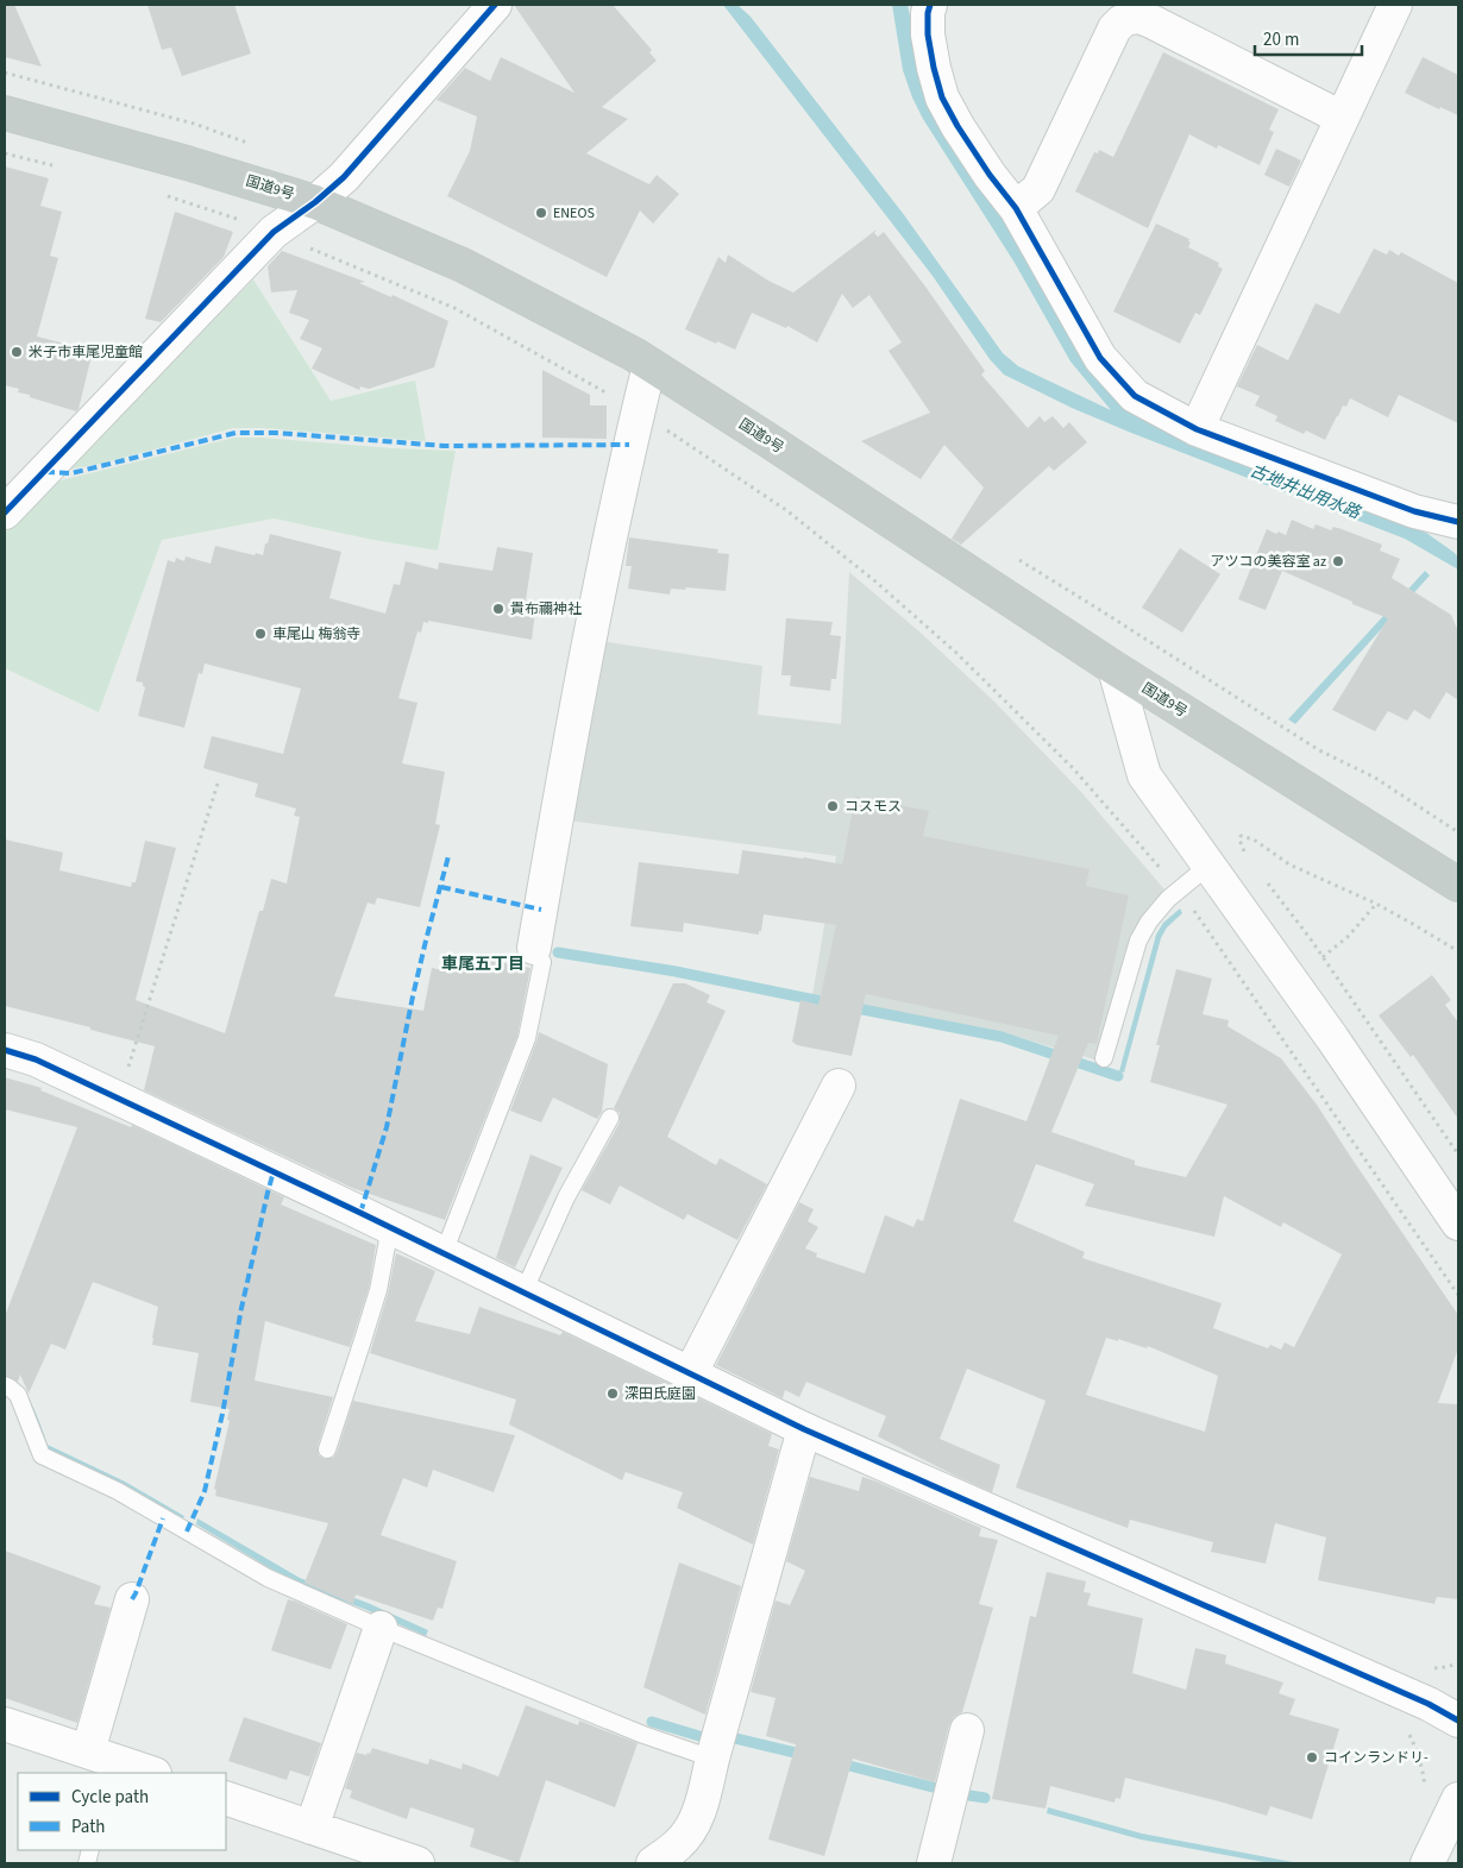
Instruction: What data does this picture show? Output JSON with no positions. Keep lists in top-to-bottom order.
{
  "streets": {
    "highway": ["国道9号"]
  },
  "districts": ["車尾五丁目"],
  "water": ["古地井出用水路"],
  "places": [
    "ENEOS",
    "米子市車尾児童館",
    "アツコの美容室 az",
    "貴布禰神社",
    "車尾山 梅翁寺",
    "コスモス",
    "深田氏庭園",
    "コインランドリ-"
  ],
  "legend": ["Cycle path", "Path"],
  "scale_bar": "20 m"
}
